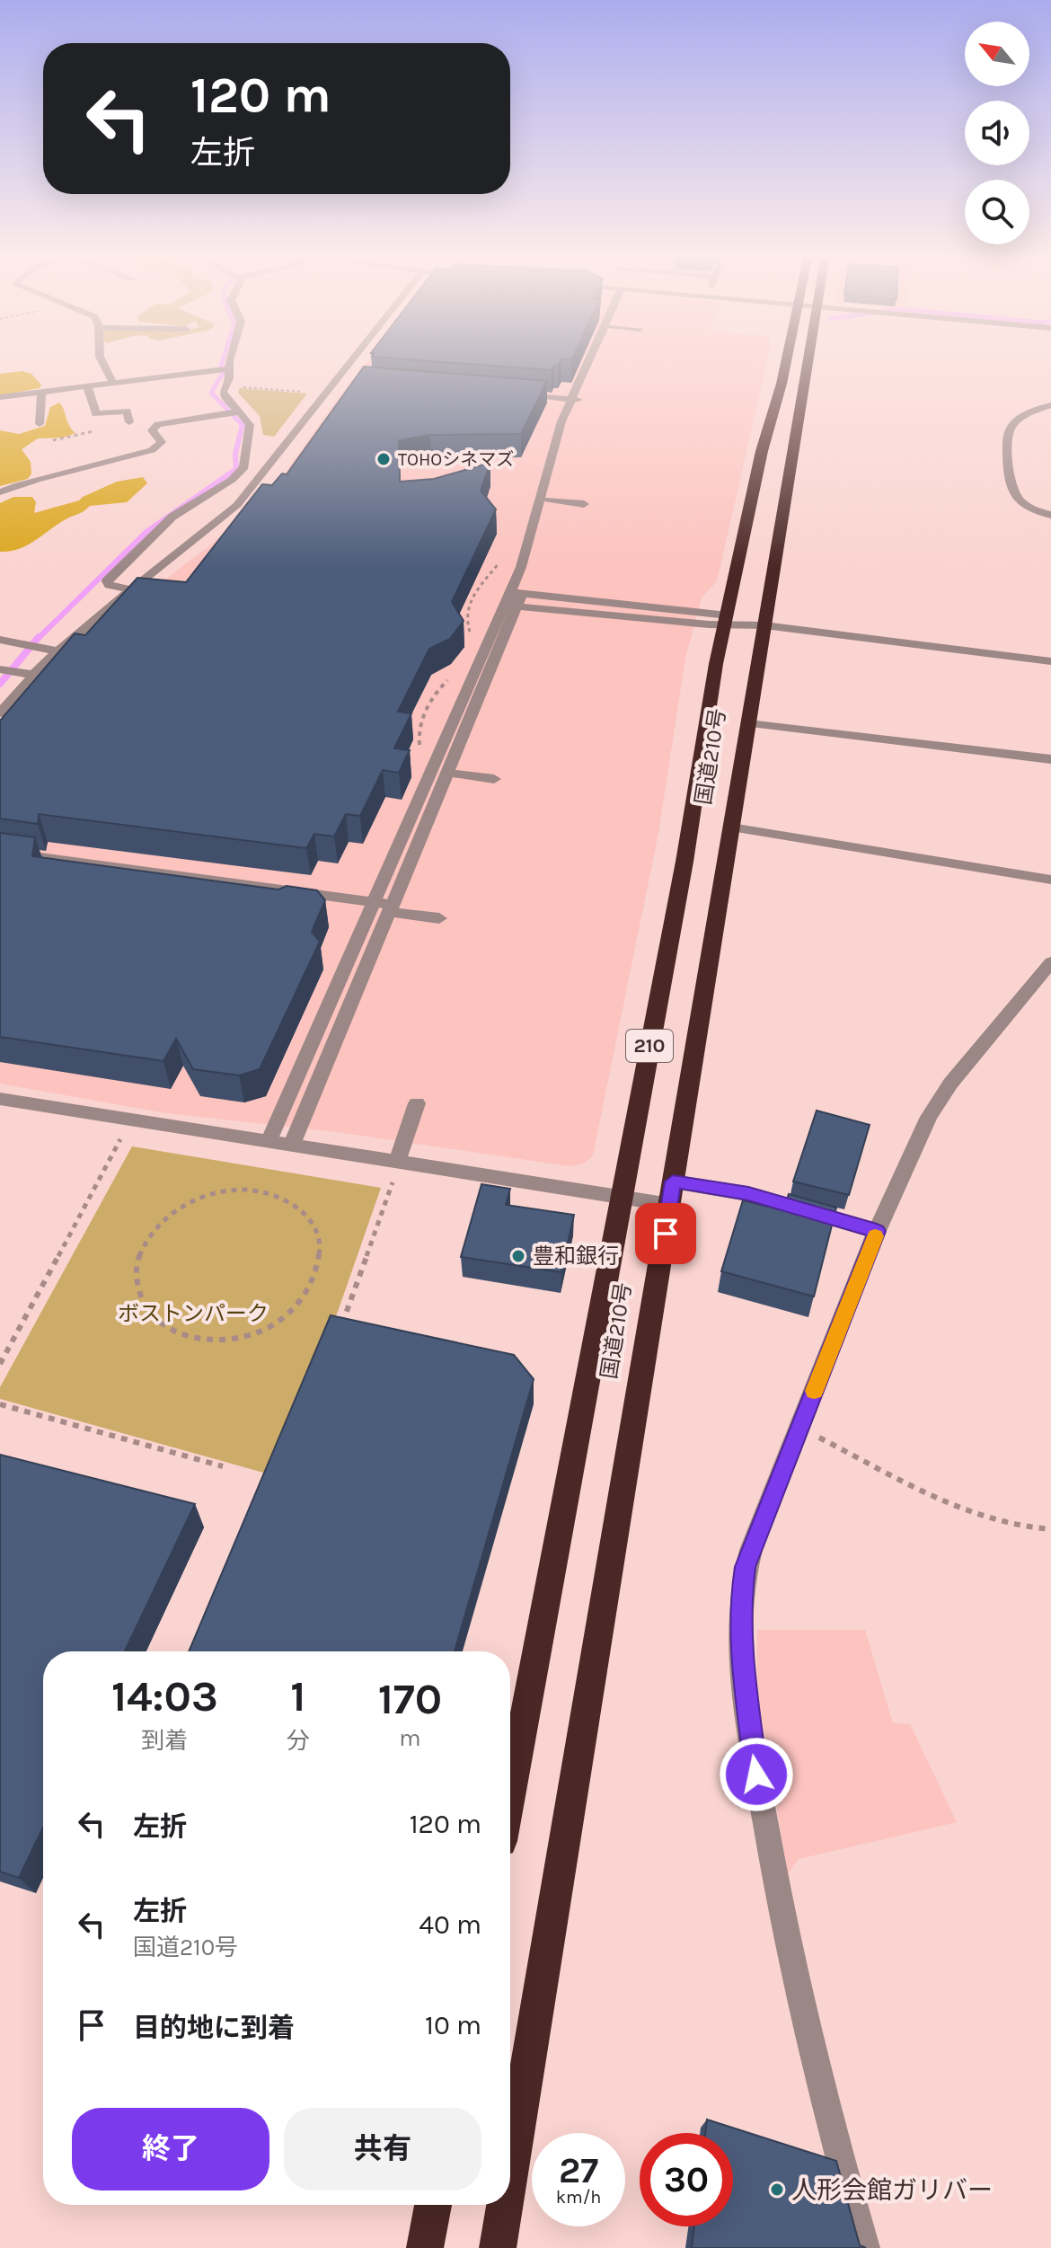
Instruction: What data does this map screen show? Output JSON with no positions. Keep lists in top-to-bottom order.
{
  "streets": {
    "highway": ["国道210号", "210"]
  },
  "parks": ["ボストンパーク"],
  "places": ["TOHOシネマズ", "豊和銀行", "人形会館ガリバー"],
  "north": "top left",
  "page": {
    "turn": ["120 m", "左折"],
    "eta": [
      "14:03",
      "到着",
      "1",
      "分",
      "170",
      "m"
    ],
    "list": [
      {
        "name": "左折",
        "value": "120 m"
      },
      {
        "name": "左折",
        "note": "国道210号",
        "value": "40 m"
      },
      {
        "name": "目的地に到着",
        "value": "10 m"
      }
    ],
    "buttons": ["終了", "共有"],
    "speed": "27 km/h",
    "limit": "30"
  }
}
